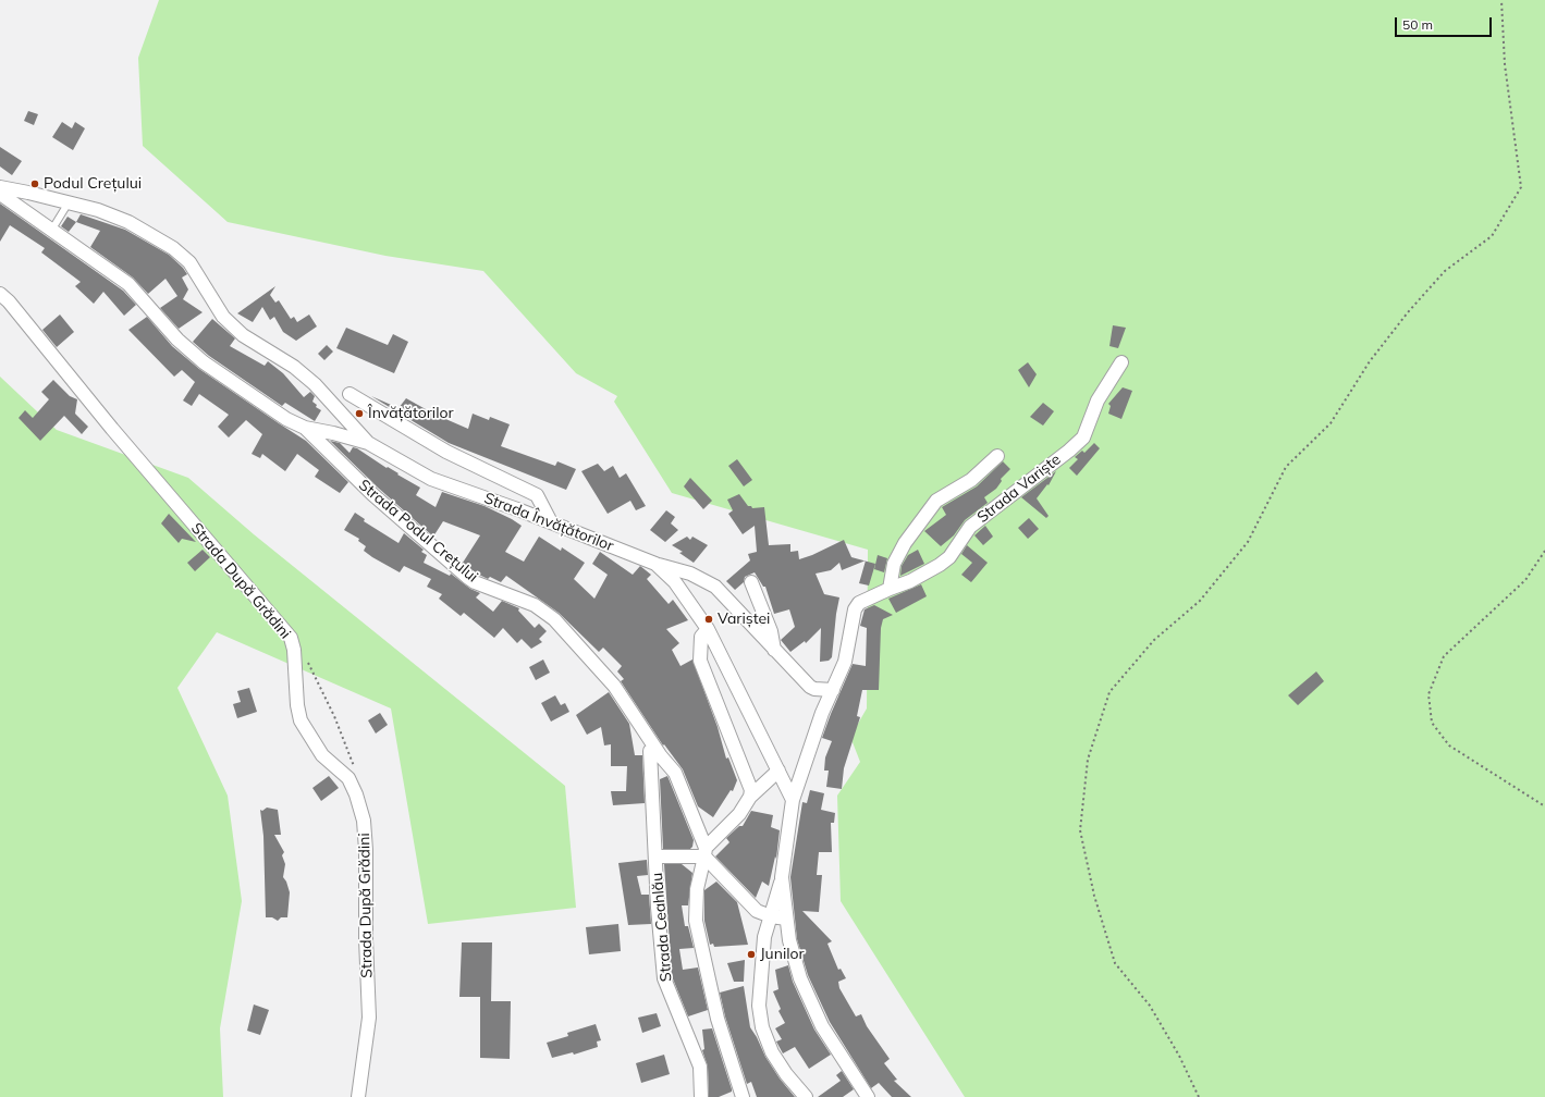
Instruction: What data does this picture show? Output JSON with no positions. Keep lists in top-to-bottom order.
{
  "streets": {
    "street": [
      "Strada Variște",
      "Strada Învățătorilor",
      "Strada Podul Crețului",
      "Strada După Grădini",
      "Strada Ceahlău"
    ]
  },
  "crossings": [
    ["Strada Variște", "Strada Învățătorilor"],
    ["Strada Învățătorilor", "Strada Podul Crețului"],
    ["Strada Podul Crețului", "Strada Ceahlău"]
  ],
  "places": [
    "Podul Crețului",
    "Învățătorilor",
    "Variștei",
    "Junilor"
  ],
  "scale_bar": "50 m"
}
